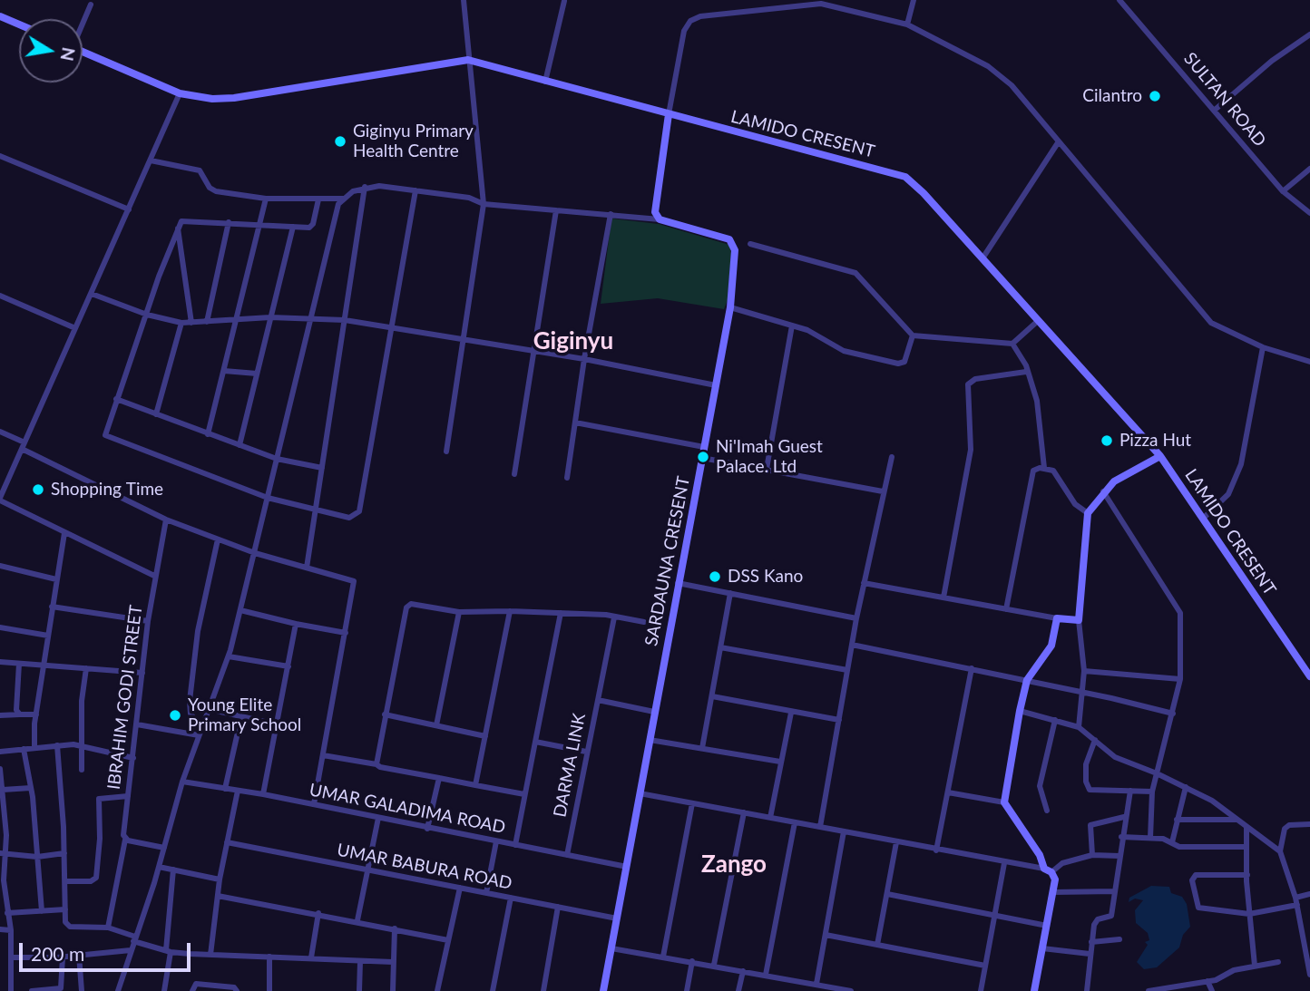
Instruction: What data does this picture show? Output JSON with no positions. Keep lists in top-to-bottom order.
{
  "streets": {
    "street": [
      "SULTAN ROAD",
      "LAMIDO CRESENT",
      "SARDAUNA CRESENT",
      "IBRAHIM GODI STREET",
      "DARMA LINK",
      "UMAR GALADIMA ROAD",
      "UMAR BABURA ROAD"
    ]
  },
  "crossings": [
    ["SARDAUNA CRESENT", "DARMA LINK"],
    ["SARDAUNA CRESENT", "UMAR GALADIMA ROAD"],
    ["SARDAUNA CRESENT", "UMAR BABURA ROAD"],
    ["DARMA LINK", "UMAR GALADIMA ROAD"]
  ],
  "districts": ["Giginyu", "Zango"],
  "places": [
    "Cilantro",
    "Giginyu Primary Health Centre",
    "Pizza Hut",
    "Ni'Imah Guest Palace. Ltd",
    "Shopping Time",
    "DSS Kano",
    "Young Elite Primary School"
  ],
  "scale_bar": "200 m",
  "north": "right"
}
